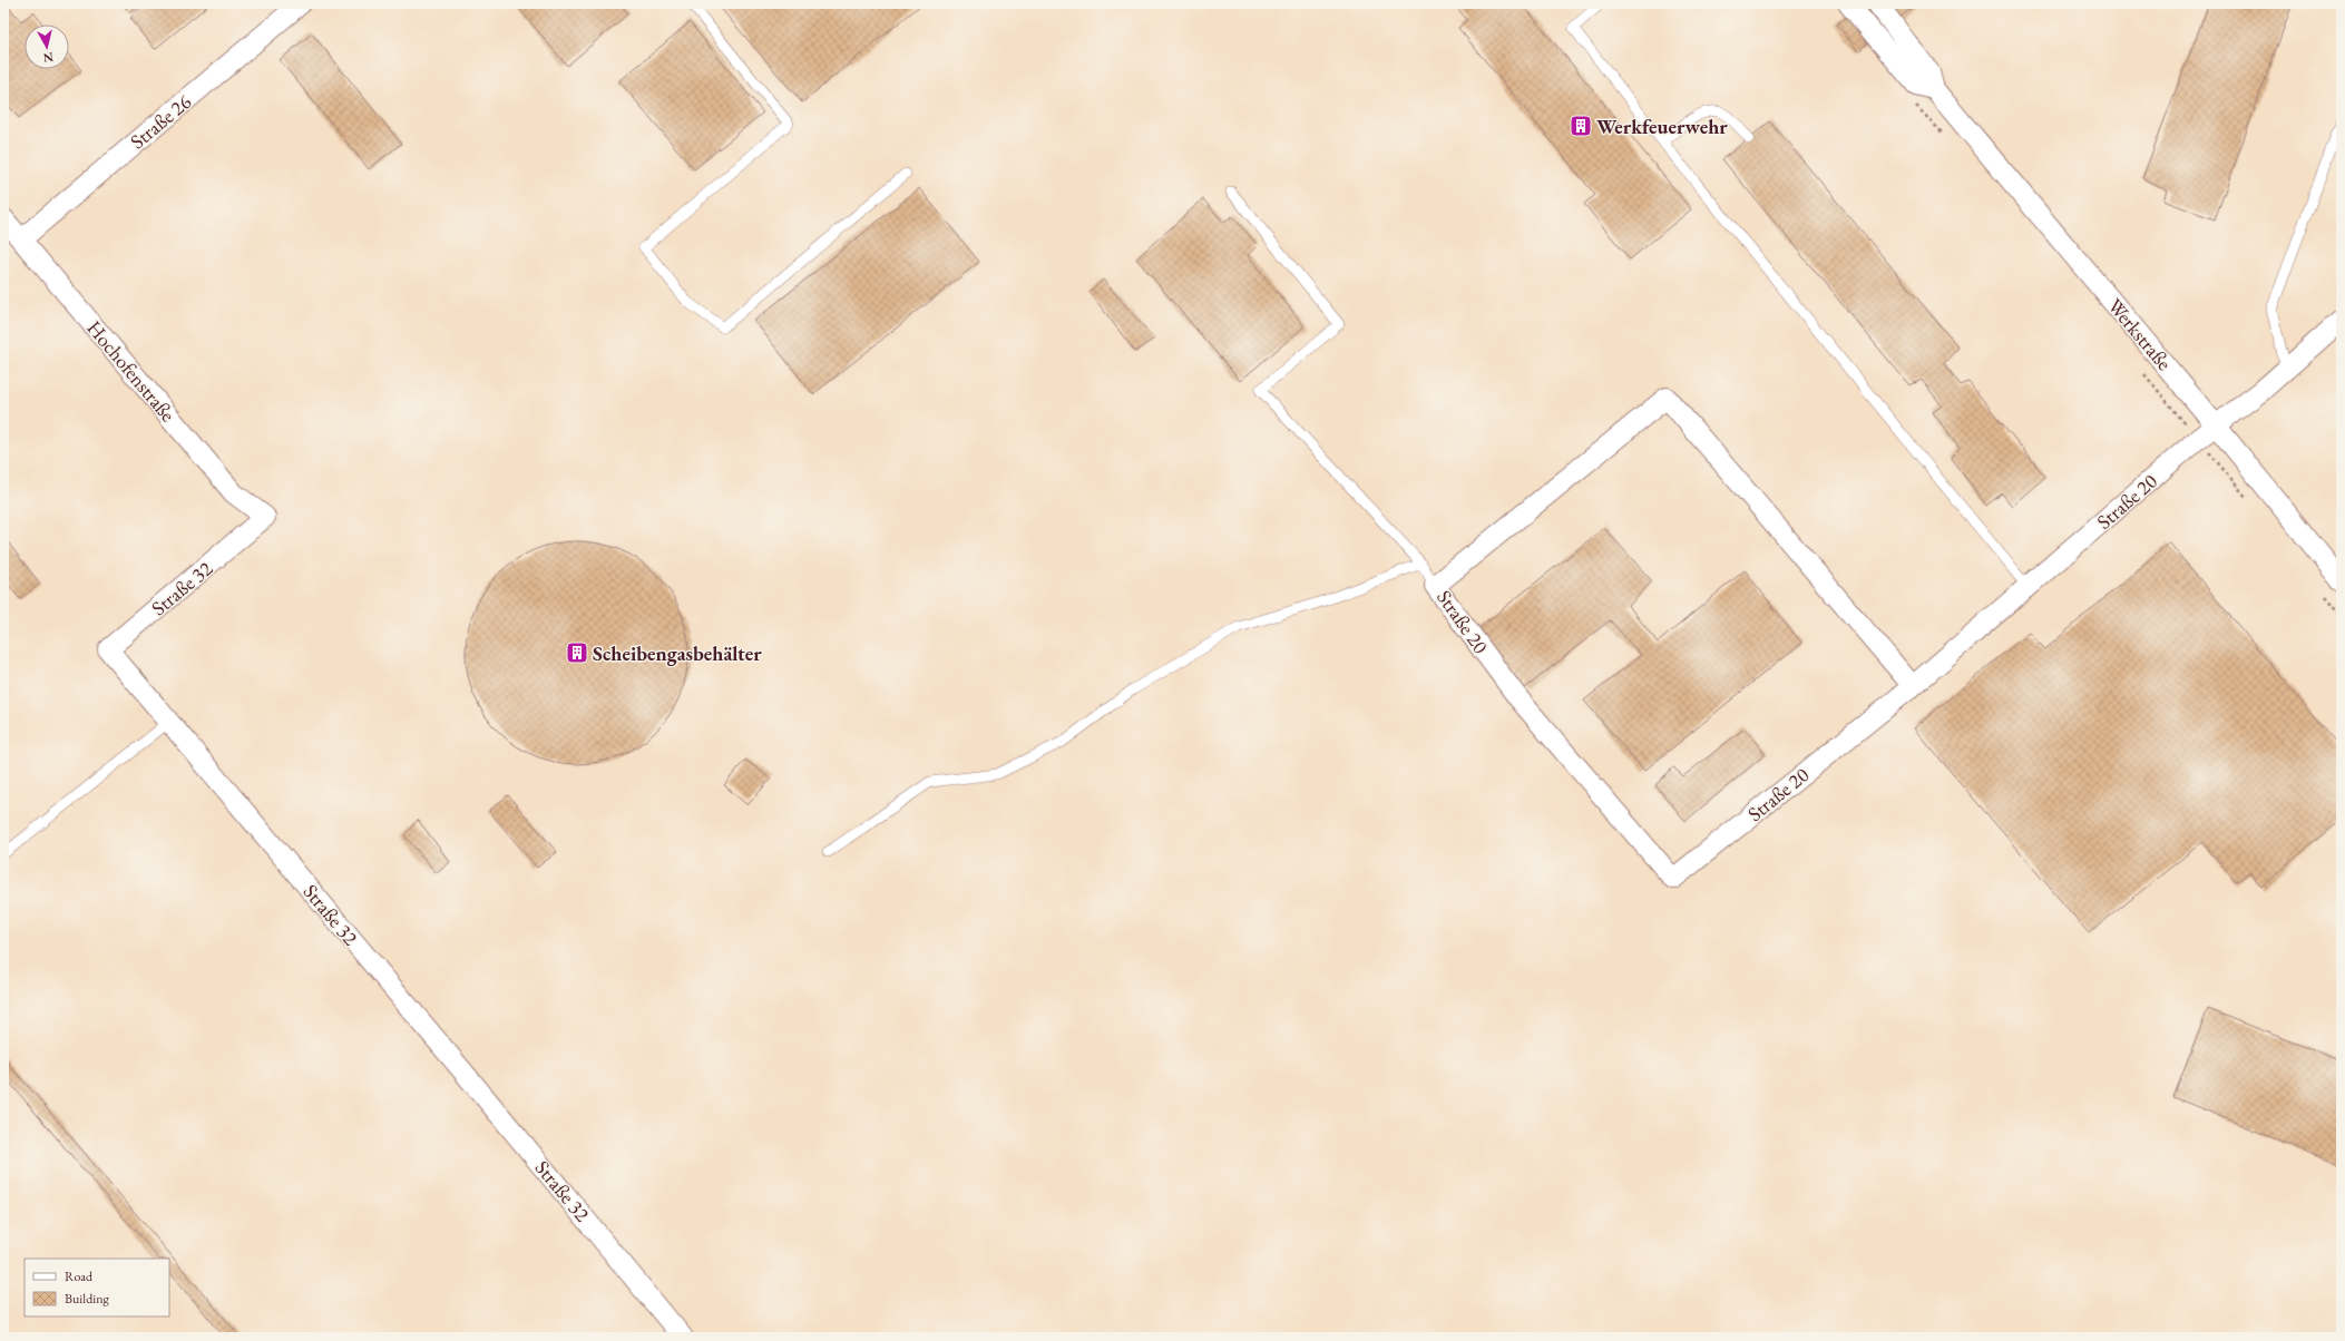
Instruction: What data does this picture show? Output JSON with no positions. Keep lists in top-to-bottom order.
{
  "streets": {
    "street": [
      "Straße 26",
      "Werkstraße",
      "Hochofenstraße",
      "Straße 20",
      "Straße 32"
    ]
  },
  "crossings": [
    ["Straße 26", "Hochofenstraße"],
    ["Werkstraße", "Straße 20"],
    ["Hochofenstraße", "Straße 32"]
  ],
  "places": {
    "building": ["Werkfeuerwehr", "Scheibengasbehälter"]
  },
  "legend": ["Road", "Building"],
  "north": "bottom"
}
